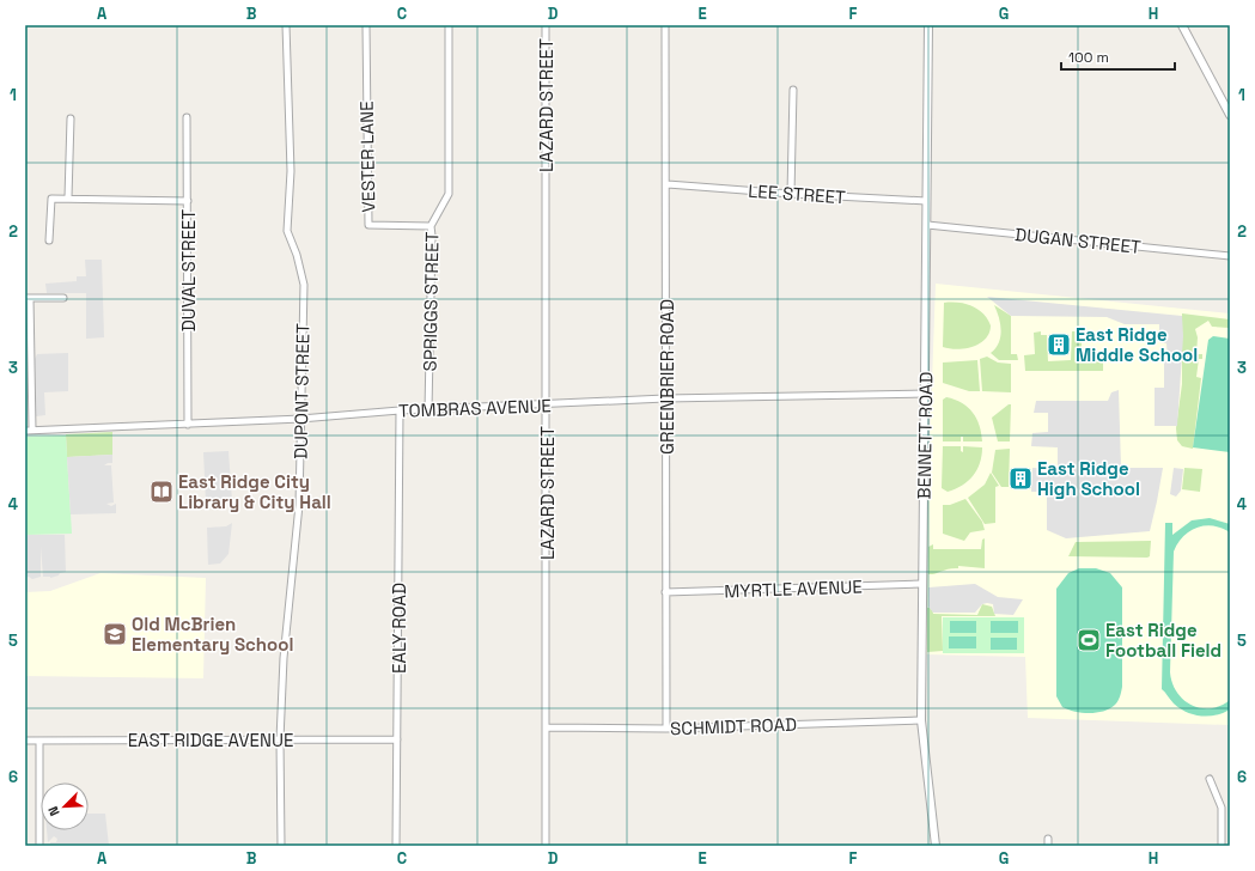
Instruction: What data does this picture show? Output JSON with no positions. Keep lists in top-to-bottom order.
{
  "streets": {
    "street": [
      "LAZARD STREET",
      "VESTER LANE",
      "LEE STREET",
      "DUGAN STREET",
      "DUVAL STREET",
      "SPRIGGS STREET",
      "GREENBRIER ROAD",
      "DUPONT STREET",
      "TOMBRAS AVENUE",
      "BENNETT ROAD",
      "MYRTLE AVENUE",
      "EALY ROAD",
      "SCHMIDT ROAD",
      "EAST RIDGE AVENUE"
    ]
  },
  "crossings": [
    ["LAZARD STREET", "TOMBRAS AVENUE"],
    ["LAZARD STREET", "SCHMIDT ROAD"],
    ["VESTER LANE", "SPRIGGS STREET"],
    ["LEE STREET", "GREENBRIER ROAD"],
    ["LEE STREET", "BENNETT ROAD"],
    ["DUGAN STREET", "BENNETT ROAD"],
    ["DUVAL STREET", "TOMBRAS AVENUE"],
    ["SPRIGGS STREET", "TOMBRAS AVENUE"],
    ["GREENBRIER ROAD", "TOMBRAS AVENUE"],
    ["GREENBRIER ROAD", "MYRTLE AVENUE"],
    ["GREENBRIER ROAD", "SCHMIDT ROAD"],
    ["DUPONT STREET", "TOMBRAS AVENUE"],
    ["DUPONT STREET", "EAST RIDGE AVENUE"],
    ["TOMBRAS AVENUE", "BENNETT ROAD"],
    ["TOMBRAS AVENUE", "EALY ROAD"],
    ["BENNETT ROAD", "MYRTLE AVENUE"],
    ["BENNETT ROAD", "SCHMIDT ROAD"],
    ["EALY ROAD", "EAST RIDGE AVENUE"]
  ],
  "places": {
    "building": ["East Ridge Middle School", "East Ridge High School"],
    "library": ["East Ridge City Library & City Hall"],
    "school or university": ["Old McBrien Elementary School"],
    "sports": ["East Ridge Football Field"]
  },
  "scale_bar": "100 m",
  "north": "bottom left",
  "grid": {
    "columns": [
      "A",
      "B",
      "C",
      "D",
      "E",
      "F",
      "G",
      "H"
    ],
    "rows": [
      "1",
      "2",
      "3",
      "4",
      "5",
      "6"
    ]
  }
}
